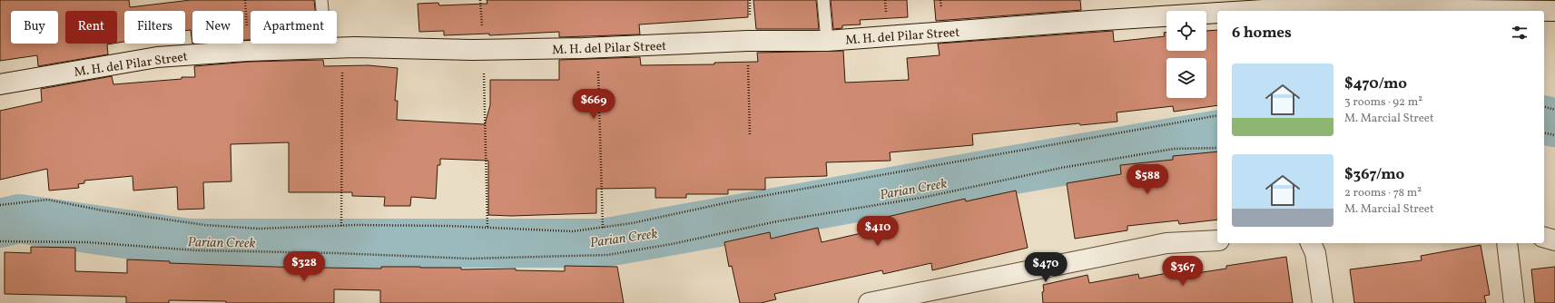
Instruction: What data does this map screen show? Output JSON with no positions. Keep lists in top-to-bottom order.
{
  "streets": {
    "street": ["M. H. del Pilar Street"]
  },
  "water": ["Parian Creek"],
  "page": {
    "chip": [
      "Buy",
      "Rent",
      "Filters",
      "New",
      "Apartment"
    ],
    "heading": "6 homes",
    "list": [
      {
        "name": "$470/mo",
        "note": "3 rooms · 92 m² · M. Marcial Street"
      },
      {
        "name": "$367/mo",
        "note": "2 rooms · 78 m² · M. Marcial Street"
      }
    ],
    "price": [
      "$669",
      "$588",
      "$410",
      "$328",
      "$470",
      "$367"
    ]
  }
}
